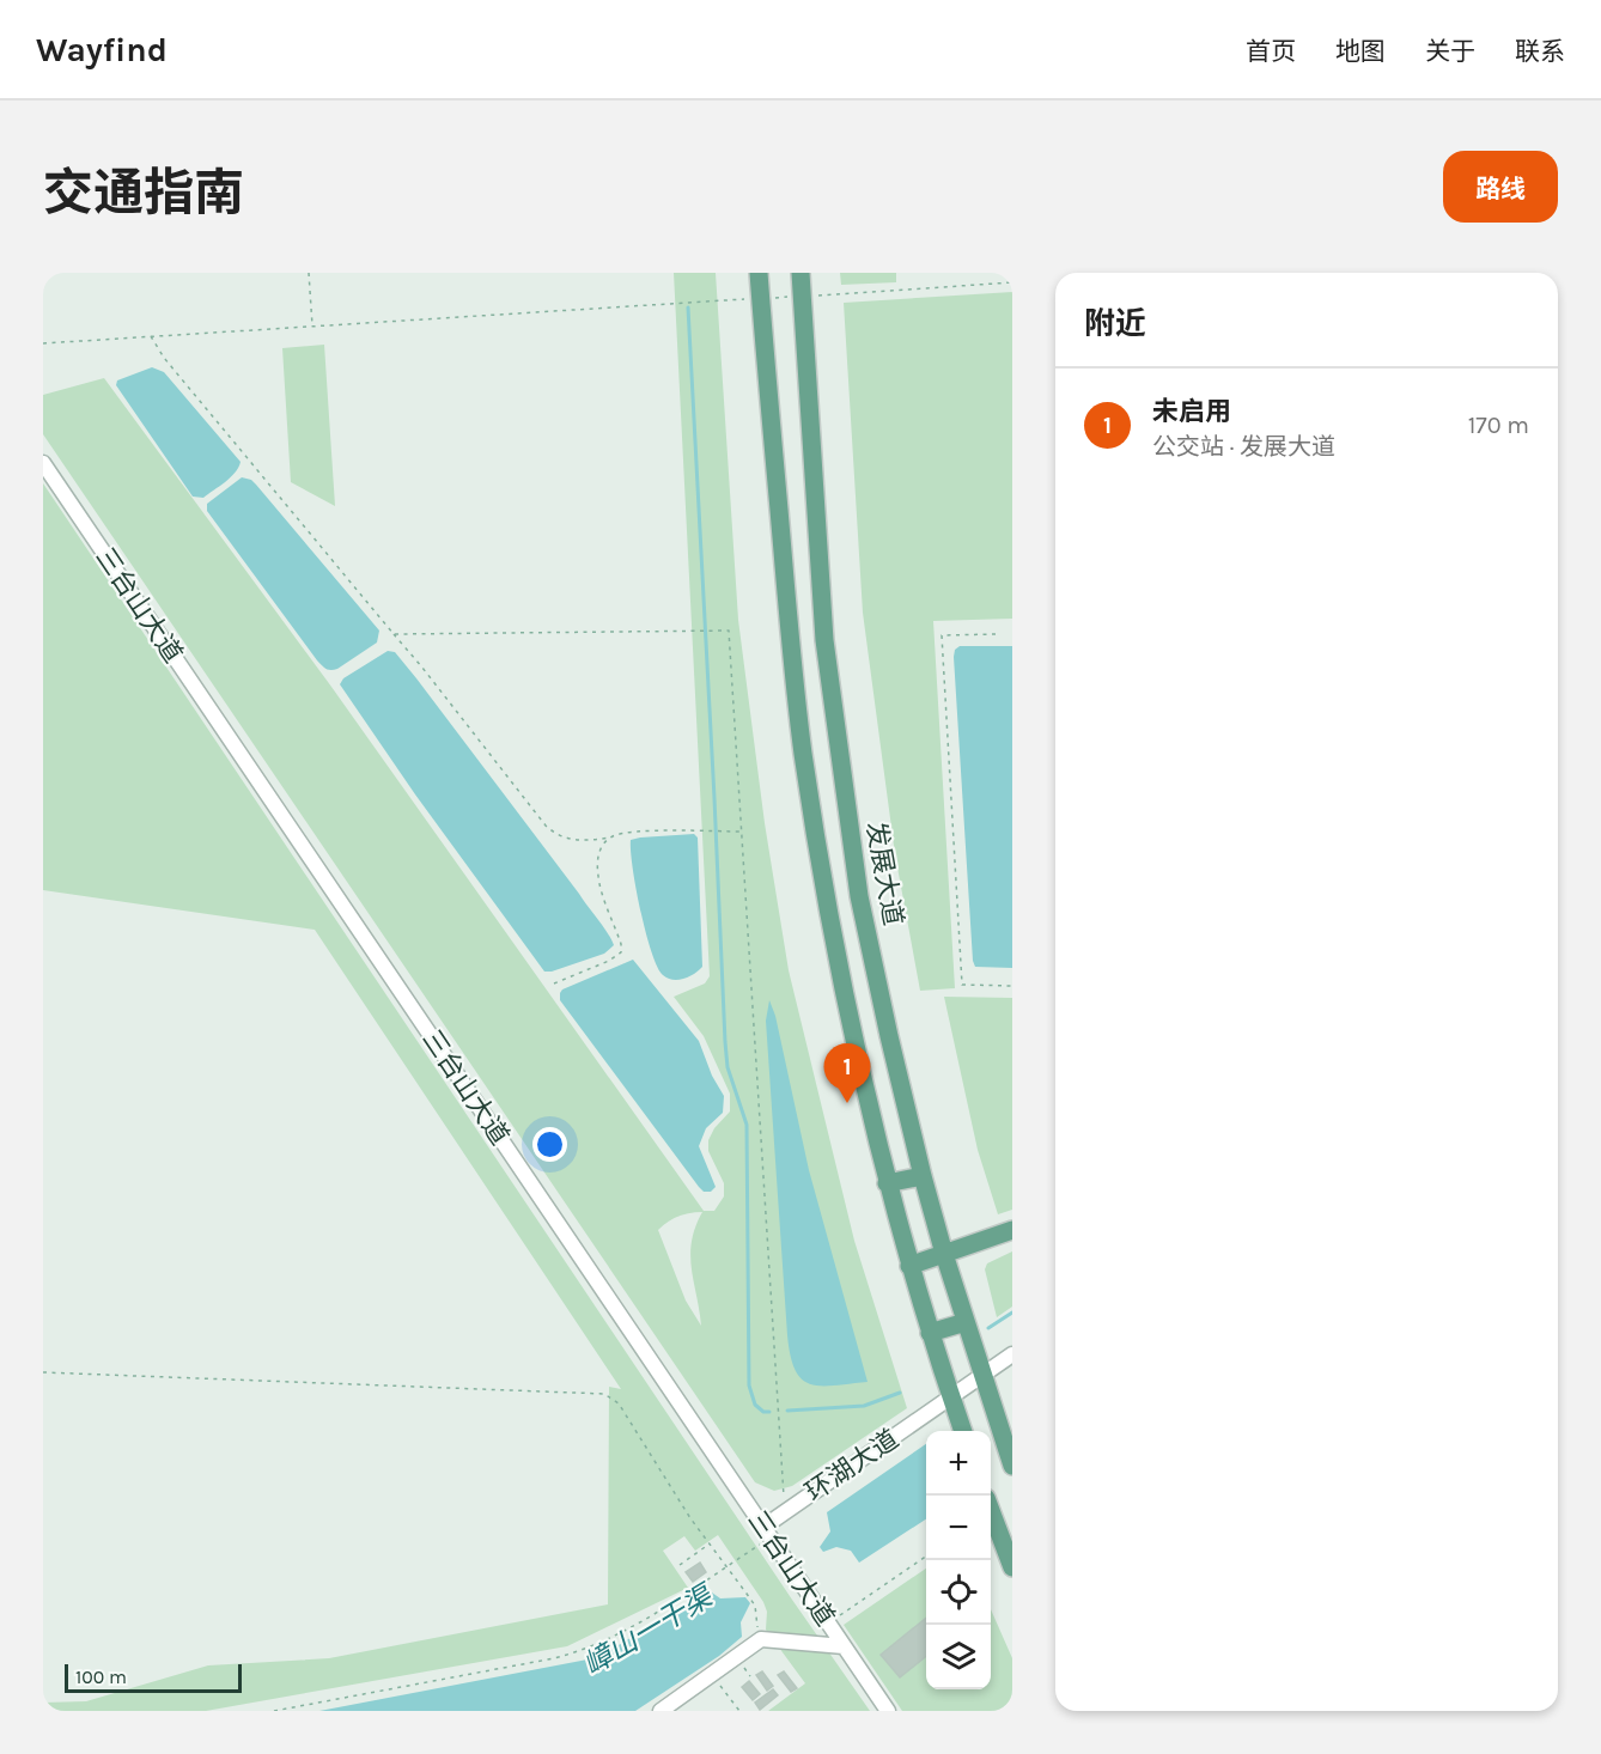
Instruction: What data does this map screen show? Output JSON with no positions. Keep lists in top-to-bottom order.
{
  "streets": {
    "main road": ["发展大道"],
    "street": ["三台山大道", "环湖大道"]
  },
  "crossings": [
    ["三台山大道", "环湖大道"],
    ["发展大道", "环湖大道"]
  ],
  "water": ["嶂山一干渠"],
  "scale_bar": "100 m",
  "page": {
    "header": "Wayfind",
    "nav": [
      "首页",
      "地图",
      "关于",
      "联系"
    ],
    "title": "交通指南",
    "buttons": "路线",
    "heading": "附近",
    "list": [
      {
        "mark": "1",
        "name": "未启用",
        "note": "公交站 · 发展大道",
        "value": "170 m"
      }
    ],
    "pins": "1",
    "map_buttons": ["+", "−"],
    "scale": "100 m"
  }
}
